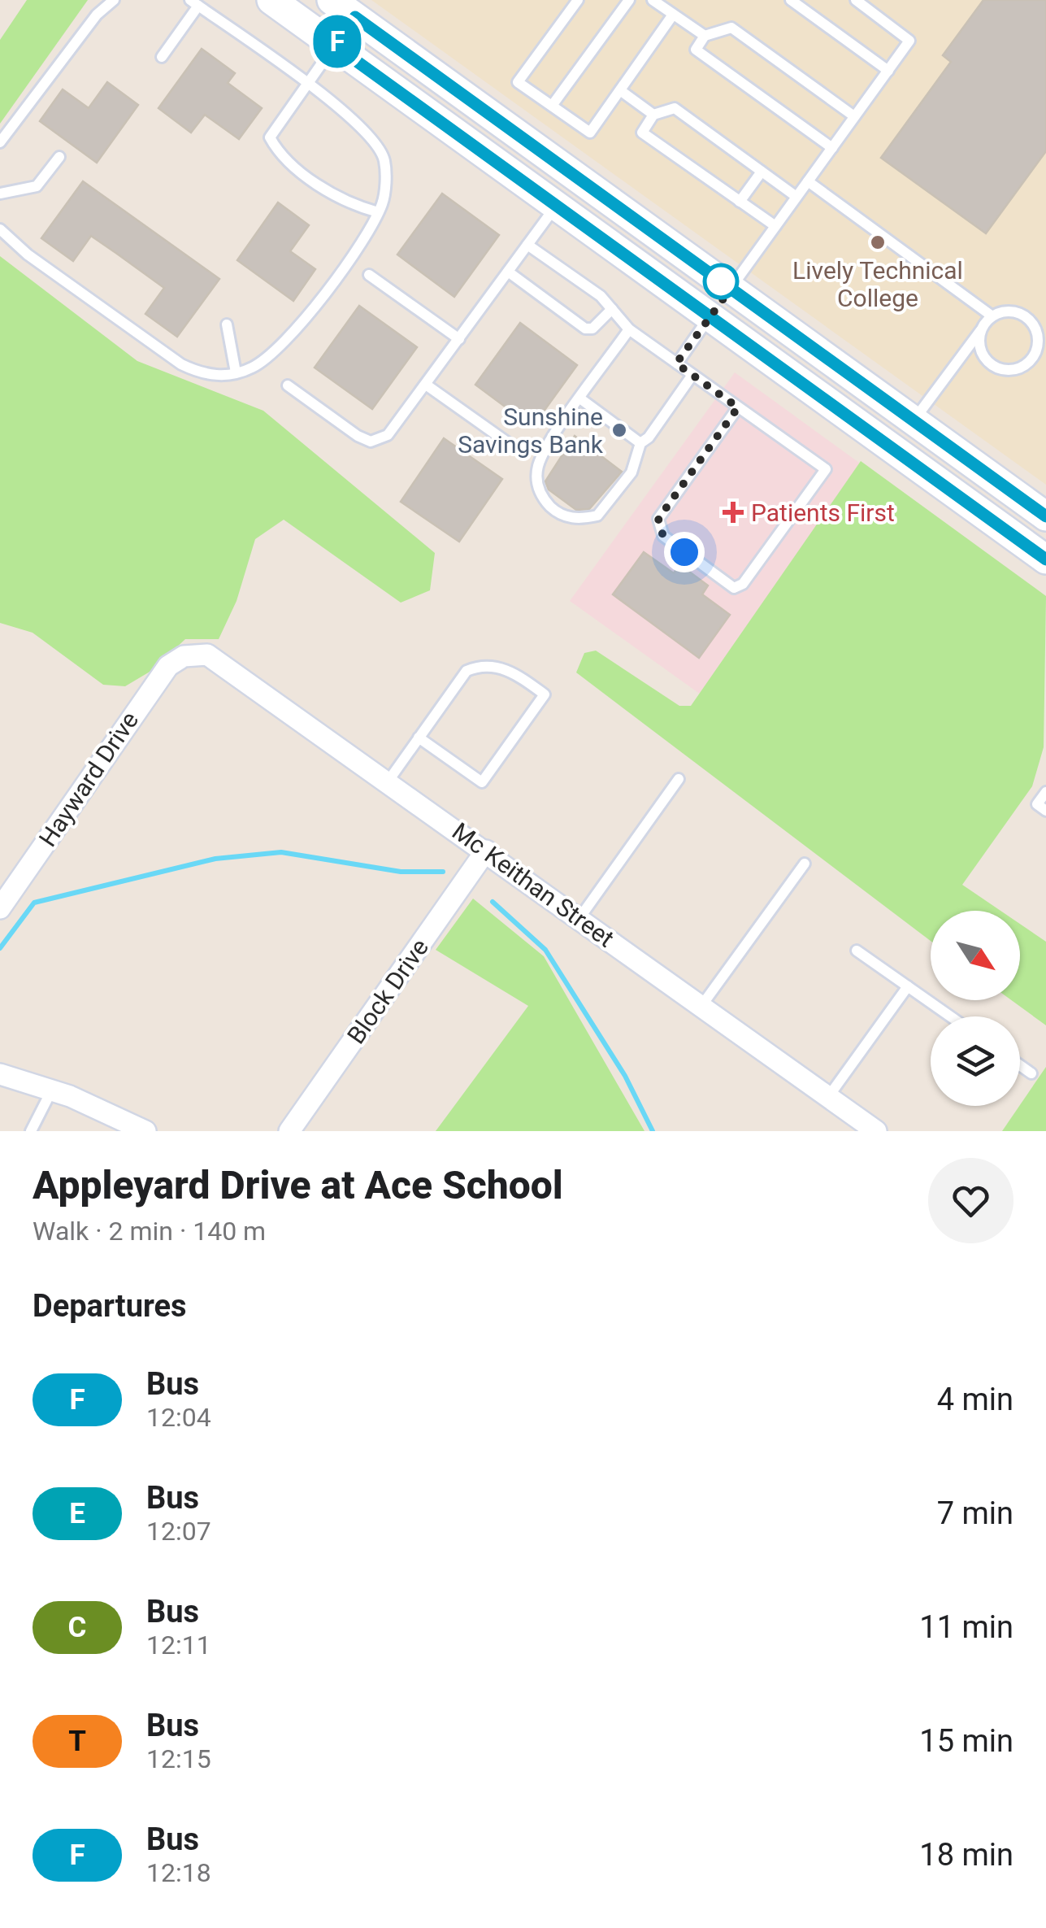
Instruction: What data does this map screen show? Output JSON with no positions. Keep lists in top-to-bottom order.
{
  "streets": {
    "street": ["Hayward Drive", "Mc Keithan Street", "Block Drive"]
  },
  "crossings": [
    ["Hayward Drive", "Mc Keithan Street"],
    ["Mc Keithan Street", "Block Drive"]
  ],
  "places": {
    "other": ["Lively Technical College", "Sunshine Savings Bank"],
    "health": ["Patients First"]
  },
  "lines": ["bus line F"],
  "north": "bottom right",
  "page": {
    "on_map": "F",
    "heading": [
      ["Appleyard Drive at Ace School", "Walk · 2 min · 140 m"],
      "Departures"
    ],
    "list": [
      {
        "mark": "F",
        "name": "Bus",
        "note": "12:04",
        "value": "4 min"
      },
      {
        "mark": "E",
        "name": "Bus",
        "note": "12:07",
        "value": "7 min"
      },
      {
        "mark": "C",
        "name": "Bus",
        "note": "12:11",
        "value": "11 min"
      },
      {
        "mark": "T",
        "name": "Bus",
        "note": "12:15",
        "value": "15 min"
      },
      {
        "mark": "F",
        "name": "Bus",
        "note": "12:18",
        "value": "18 min"
      }
    ]
  }
}
